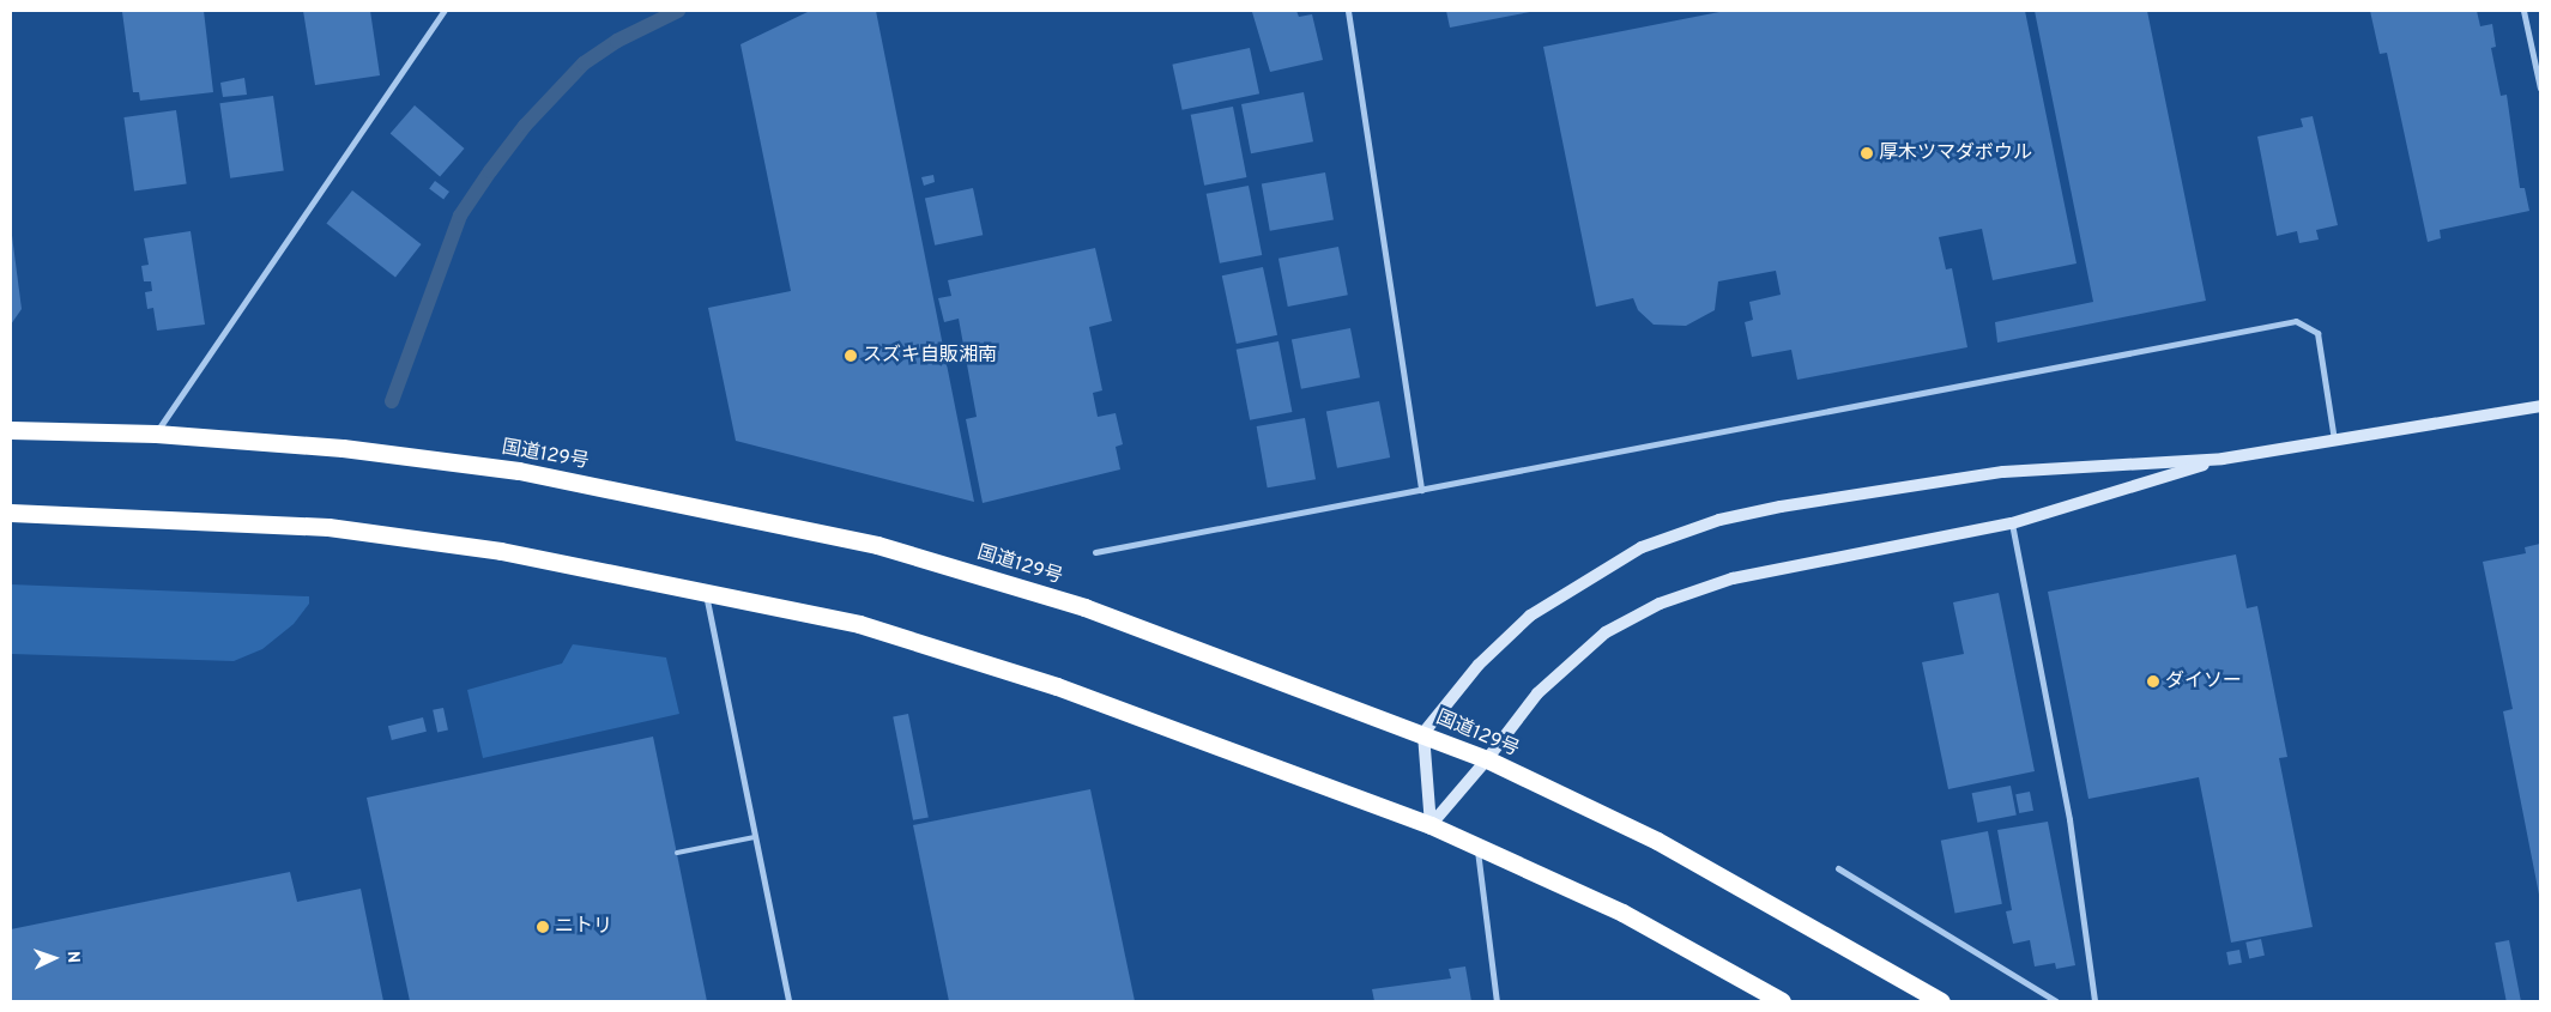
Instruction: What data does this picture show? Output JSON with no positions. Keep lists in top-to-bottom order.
{
  "streets": {
    "highway": ["国道129号"]
  },
  "places": [
    "厚木ツマダボウル",
    "スズキ自販湘南",
    "ダイソー",
    "ニトリ"
  ],
  "north": "right"
}
